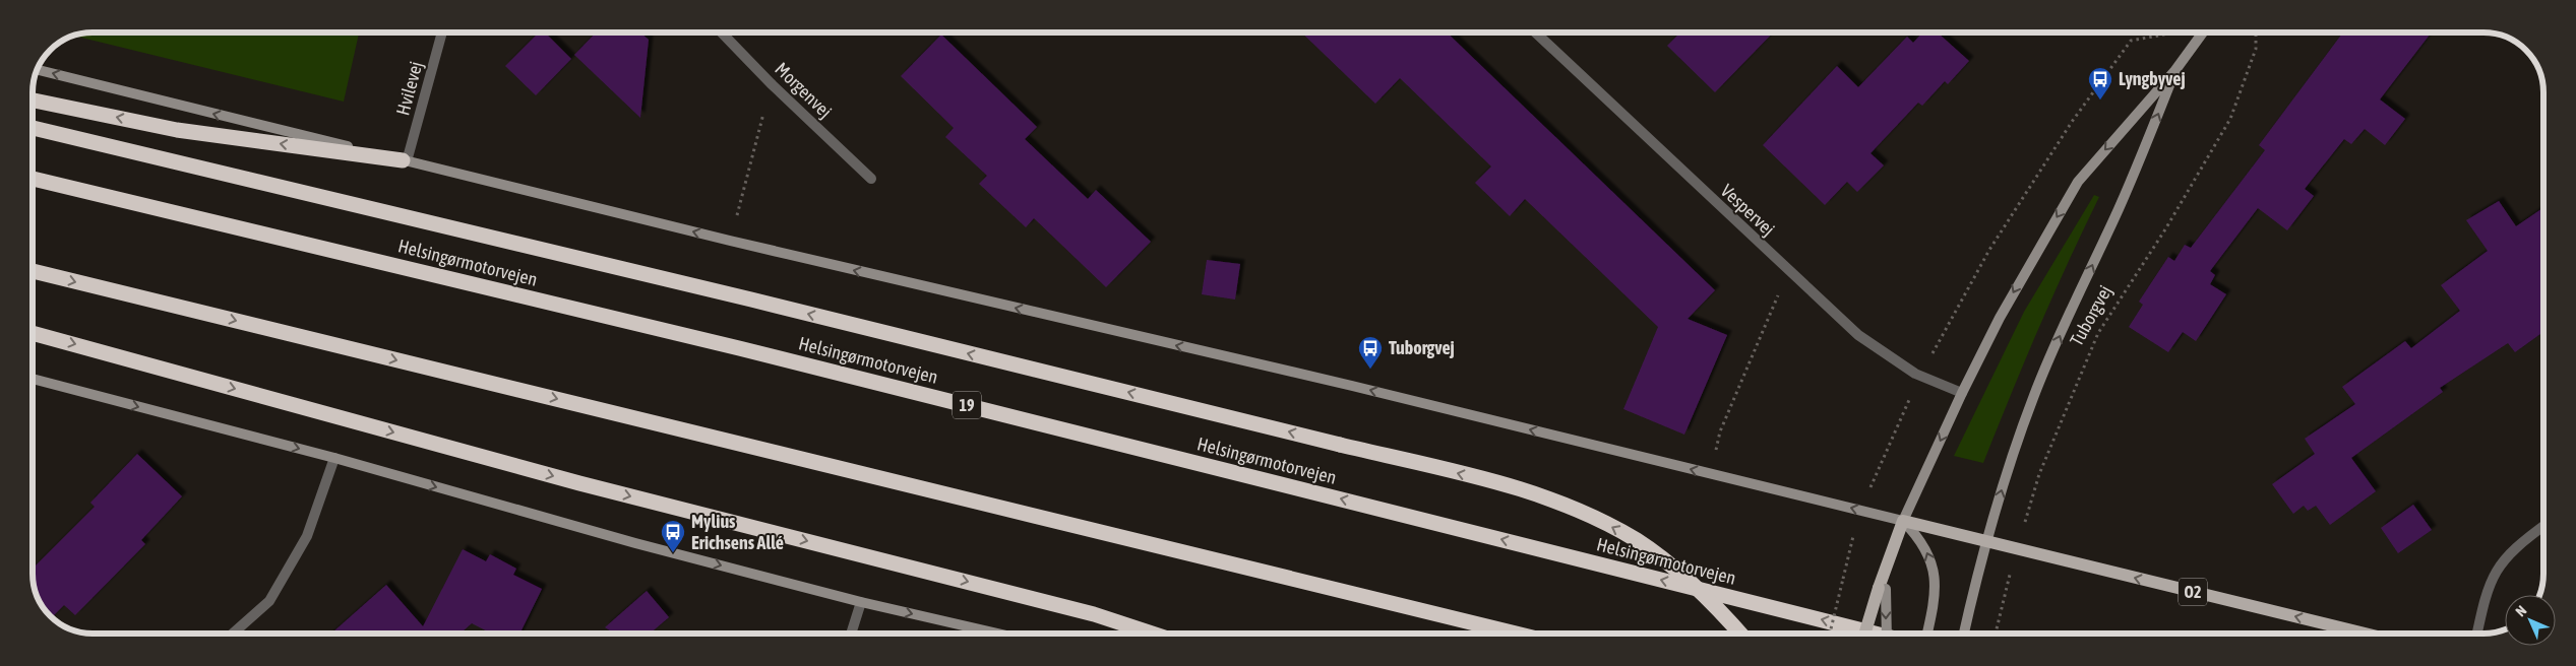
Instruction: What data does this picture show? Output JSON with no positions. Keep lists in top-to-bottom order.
{
  "streets": {
    "highway": ["Helsingørmotorvejen", "19"],
    "main road": ["Tuborgvej", "O2"],
    "street": ["Hvilevej", "Morgenvej", "Vespervej"]
  },
  "crossings": [
    ["Vespervej", "Tuborgvej"],
    ["Tuborgvej", "O2"]
  ],
  "places": {
    "bus stop": ["Lyngbyvej", "Tuborgvej", "Mylius Erichsens Allé"]
  },
  "north": "top left"
}
